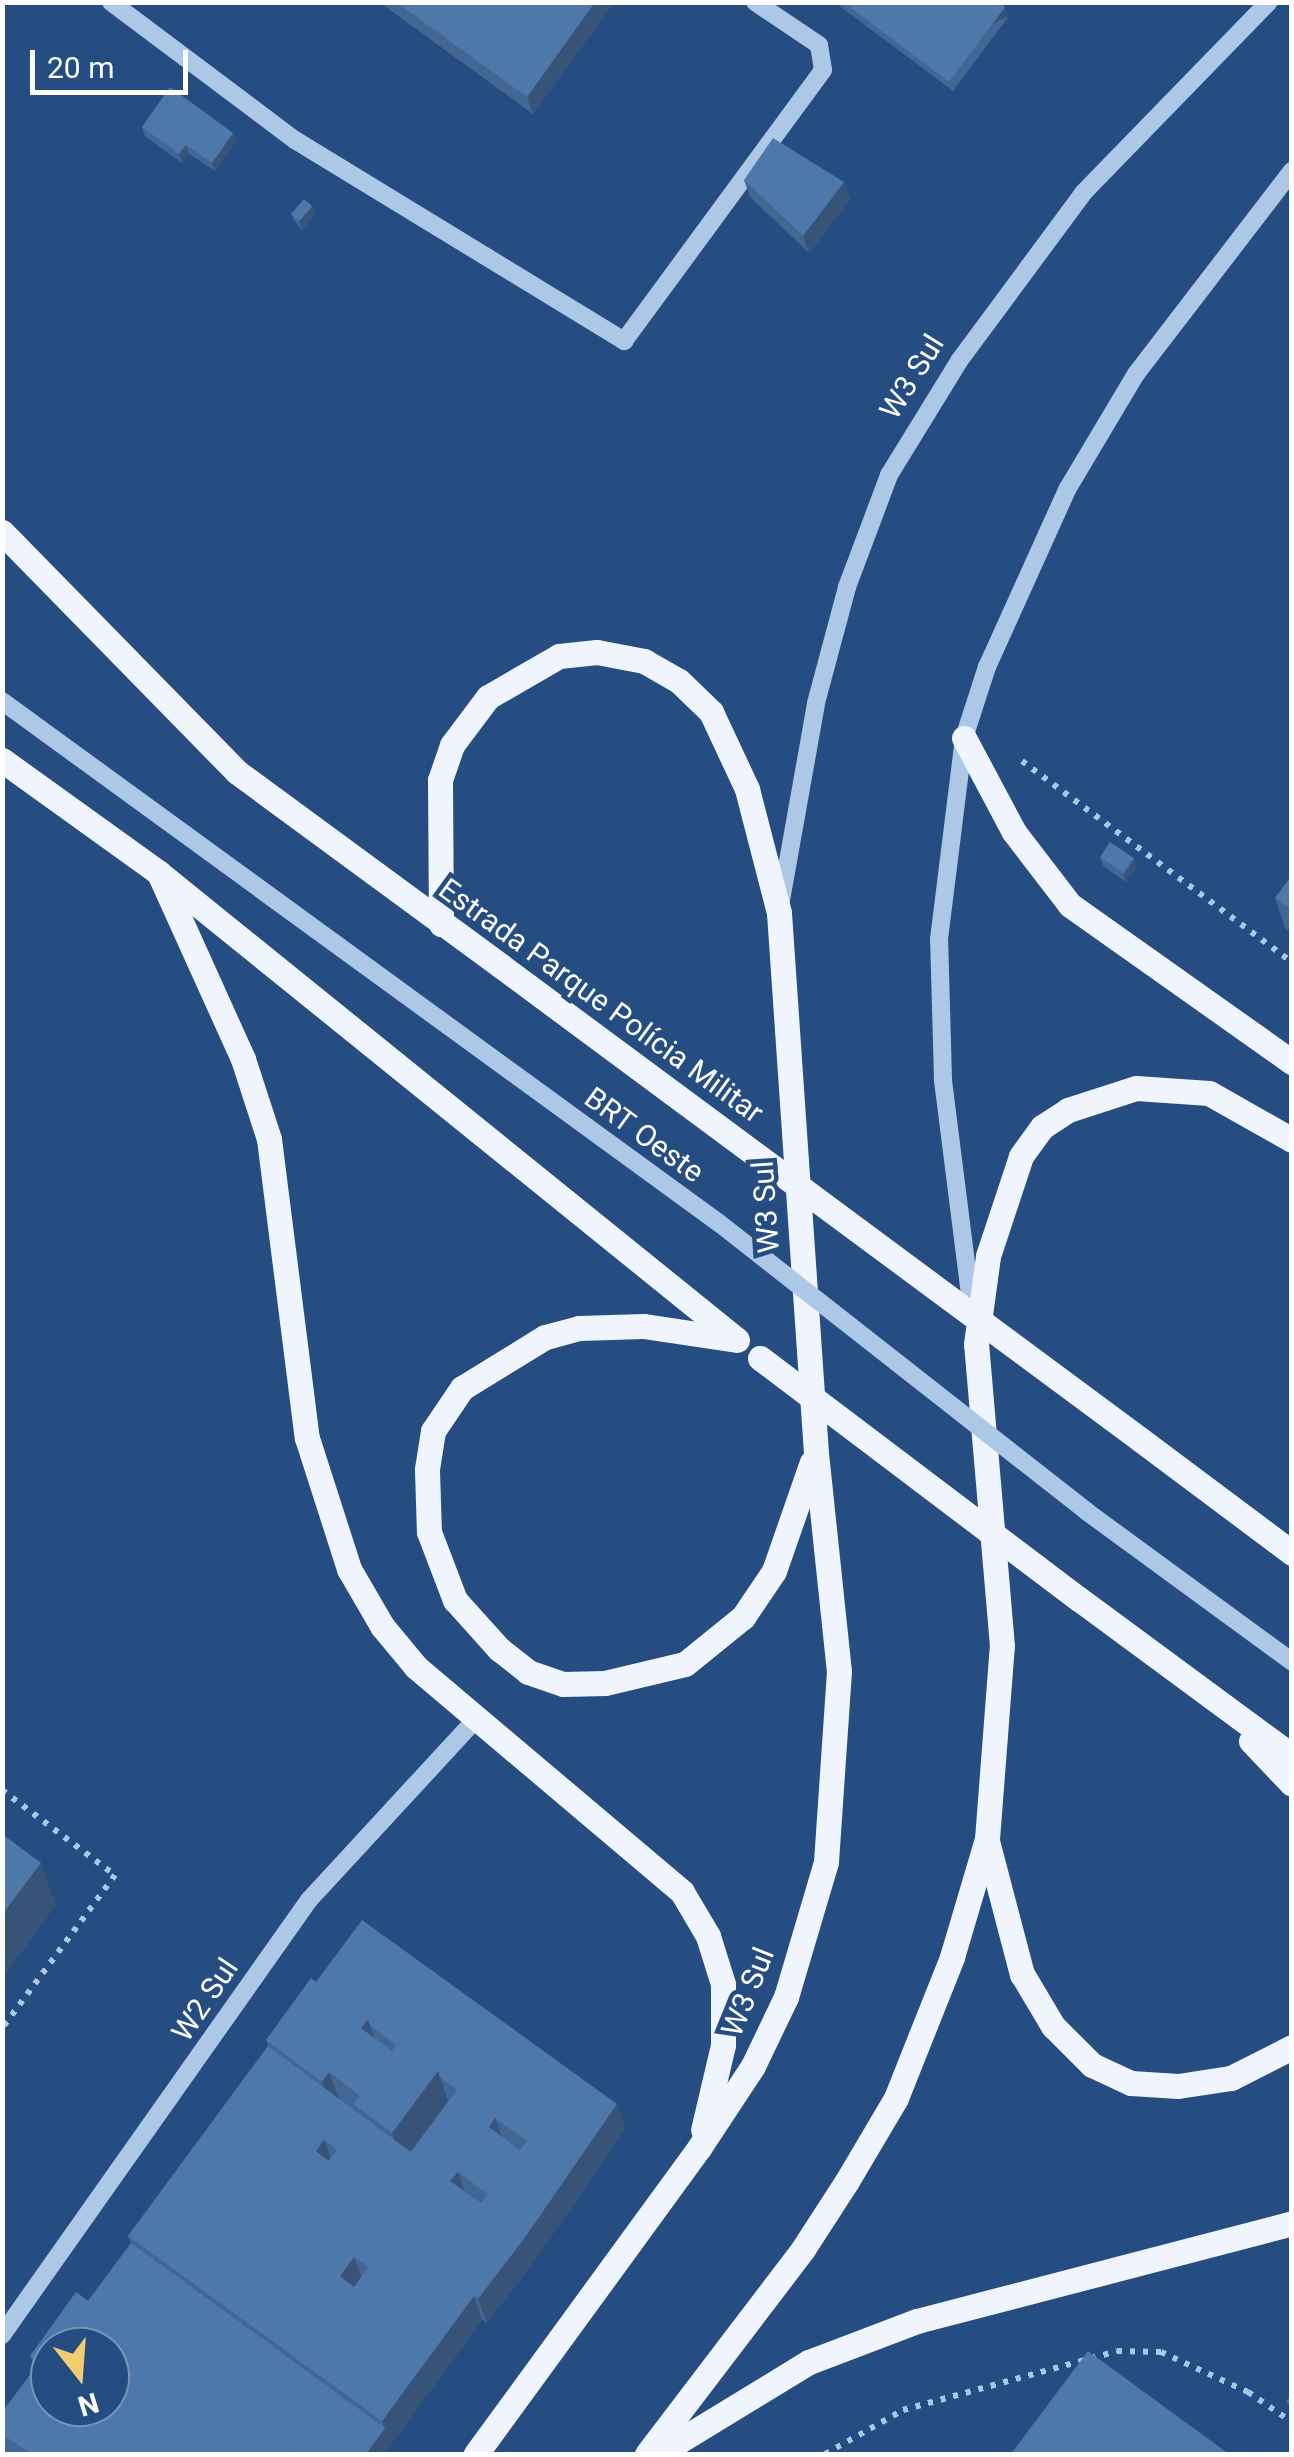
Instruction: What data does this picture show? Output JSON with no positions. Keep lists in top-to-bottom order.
{
  "streets": {
    "main road": ["W3 Sul", "Estrada Parque Polícia Militar"],
    "street": ["BRT Oeste", "W2 Sul"]
  },
  "scale_bar": "20 m",
  "north": "bottom"
}
